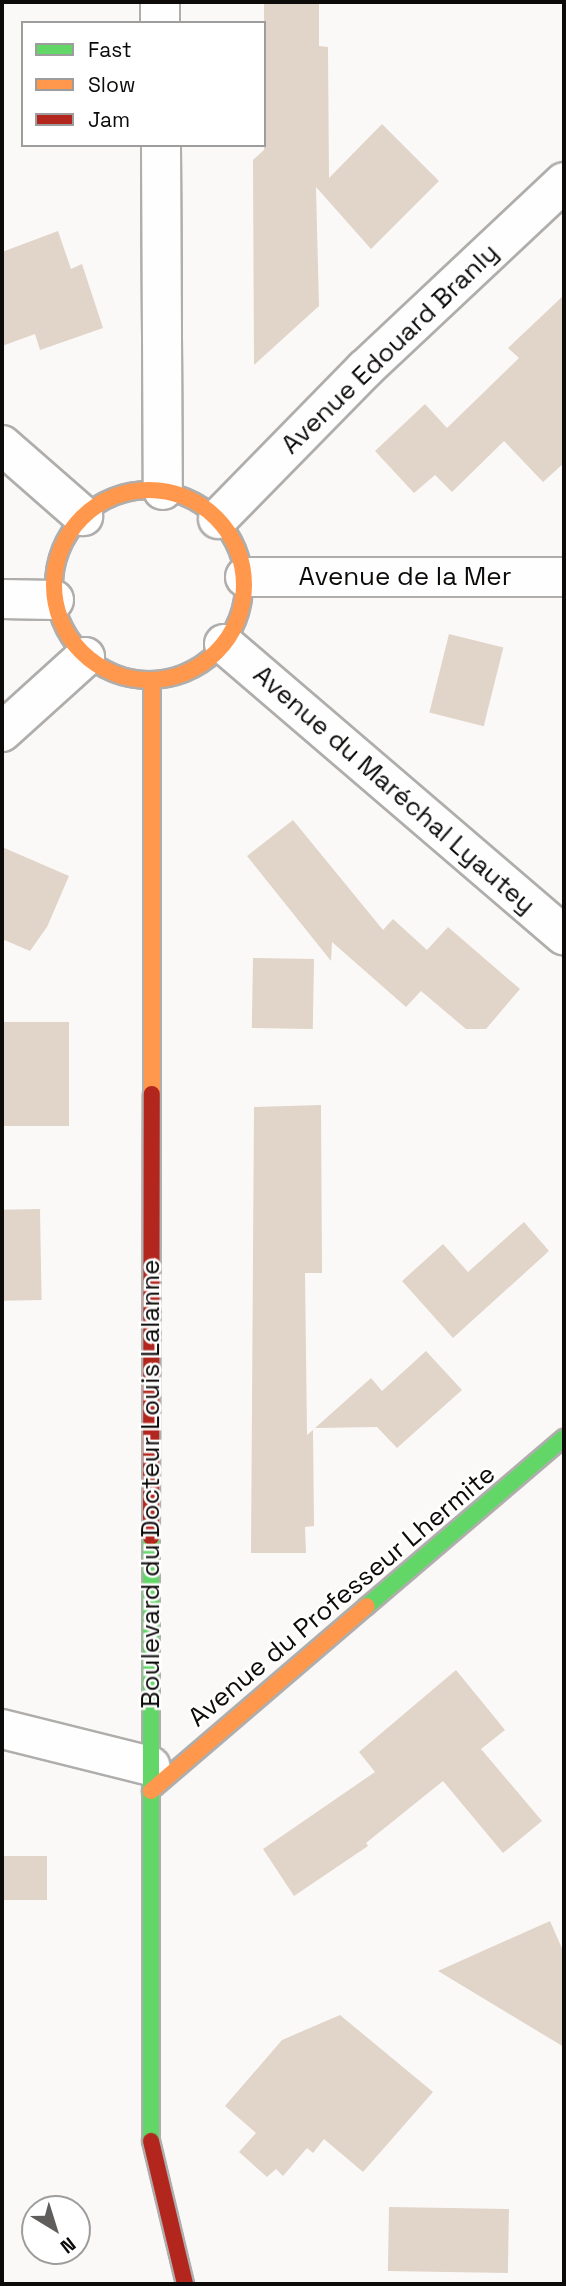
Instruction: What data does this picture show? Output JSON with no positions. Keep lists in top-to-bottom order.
{
  "streets": {
    "street": [
      "Avenue Edouard Branly",
      "Avenue de la Mer",
      "Avenue du Maréchal Lyautey",
      "Boulevard du Docteur Louis Lalanne",
      "Avenue du Professeur Lhermite"
    ]
  },
  "crossings": [
    ["Avenue Edouard Branly", "Avenue de la Mer"],
    ["Avenue Edouard Branly", "Avenue du Maréchal Lyautey"],
    ["Avenue Edouard Branly", "Boulevard du Docteur Louis Lalanne"],
    ["Avenue de la Mer", "Avenue du Maréchal Lyautey"],
    ["Avenue de la Mer", "Boulevard du Docteur Louis Lalanne"],
    ["Avenue du Maréchal Lyautey", "Boulevard du Docteur Louis Lalanne"],
    ["Boulevard du Docteur Louis Lalanne", "Avenue du Professeur Lhermite"]
  ],
  "legend": ["Fast", "Slow", "Jam"],
  "north": "bottom right"
}
